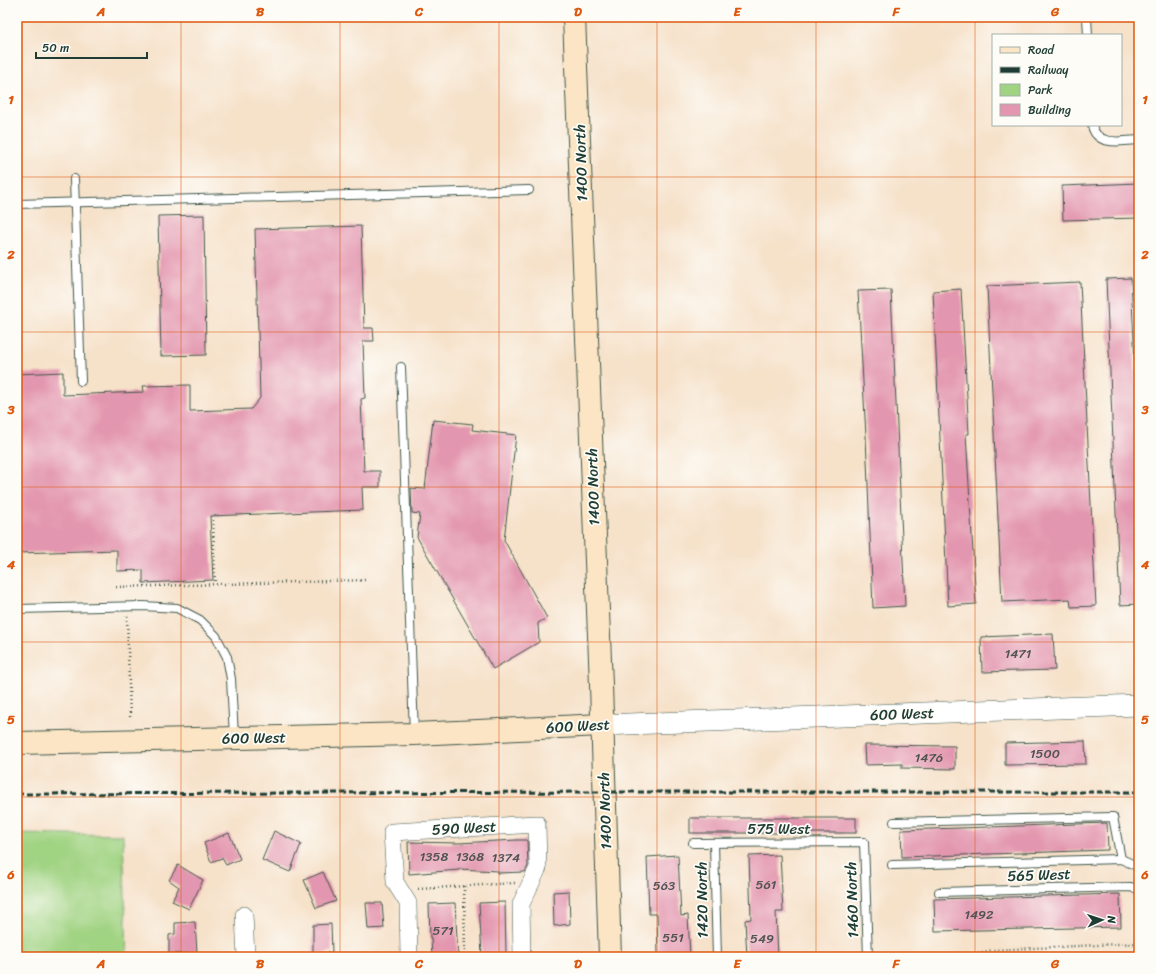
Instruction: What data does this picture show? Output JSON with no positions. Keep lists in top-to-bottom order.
{
  "streets": {
    "main road": ["1400 North", "600 West"],
    "street": ["590 West"],
    "lane": [
      "575 West",
      "565 West",
      "1420 North",
      "1460 North"
    ]
  },
  "crossings": [
    ["1400 North", "600 West"],
    ["575 West", "1420 North"],
    ["575 West", "1460 North"]
  ],
  "house_numbers": [
    "1471",
    "1500",
    "1476",
    "1358",
    "1368",
    "1374",
    "561",
    "563",
    "1492",
    "571",
    "551",
    "549"
  ],
  "legend": [
    "Road",
    "Railway",
    "Park",
    "Building"
  ],
  "scale_bar": "50 m",
  "north": "right",
  "grid": {
    "columns": [
      "A",
      "B",
      "C",
      "D",
      "E",
      "F",
      "G"
    ],
    "rows": [
      "1",
      "2",
      "3",
      "4",
      "5",
      "6"
    ]
  }
}
